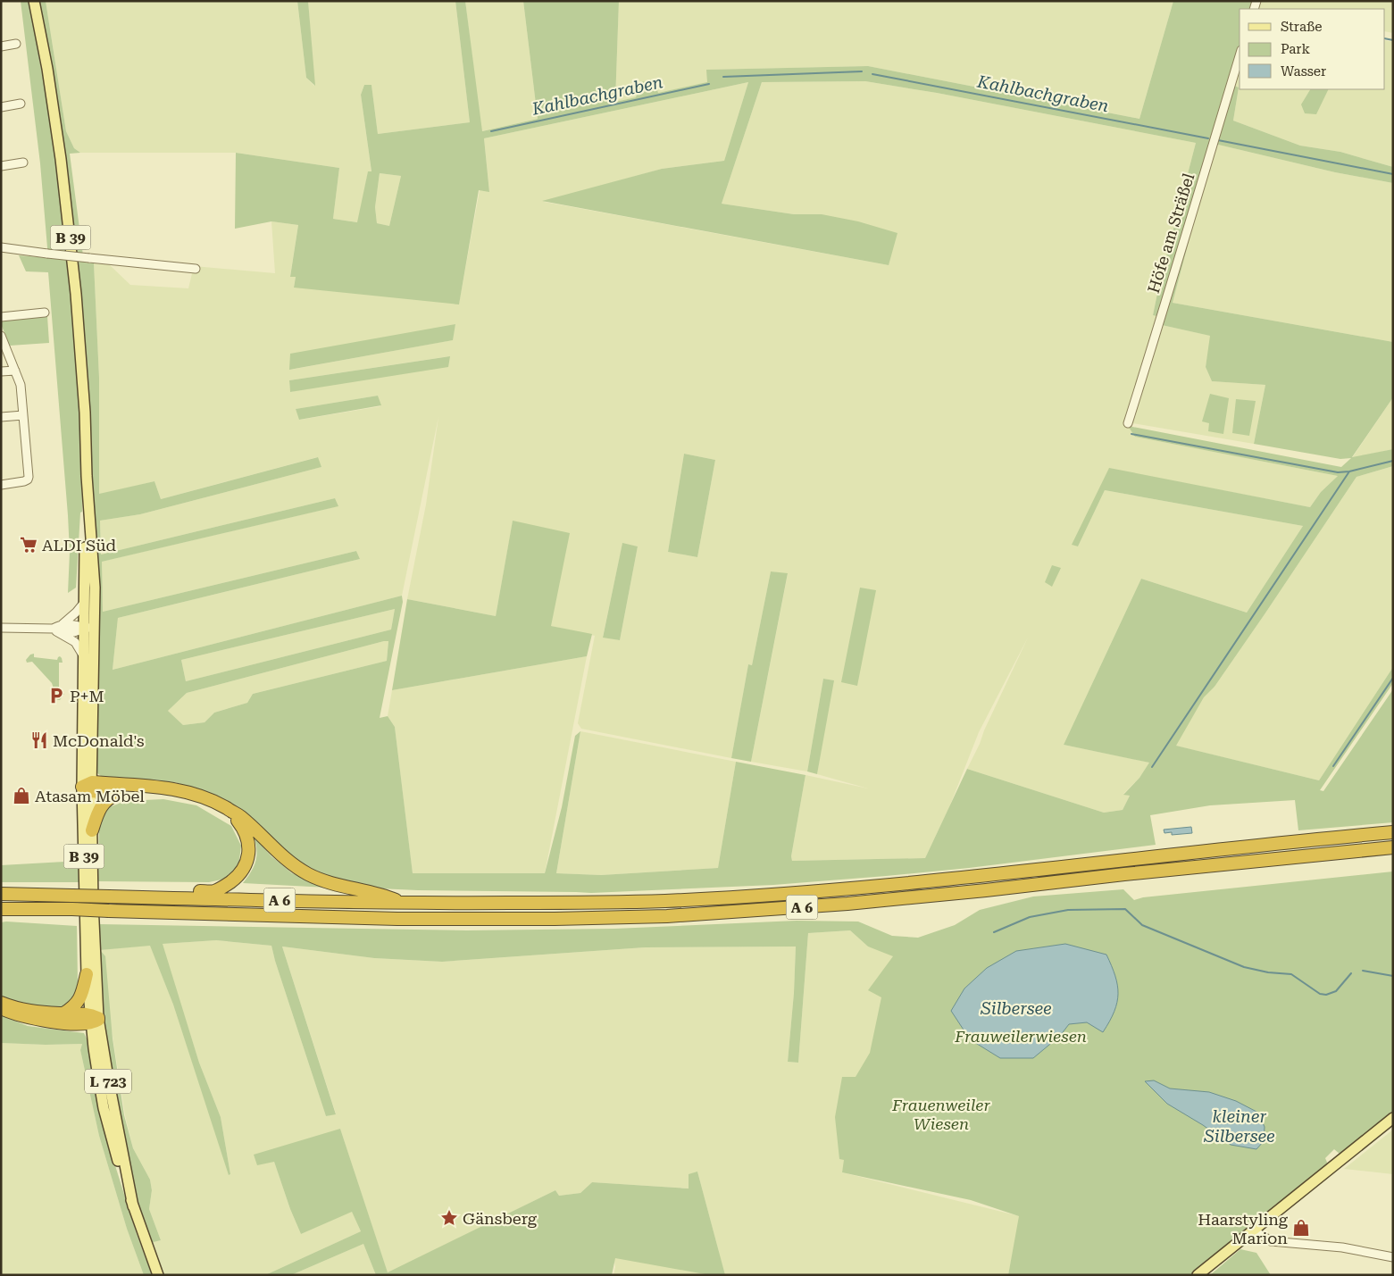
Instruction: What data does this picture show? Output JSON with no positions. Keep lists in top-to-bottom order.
{
  "streets": {
    "highway": ["A 6"],
    "main road": ["B 39", "L 723"],
    "street": ["Höfe am Sträßel"]
  },
  "crossings": [
    ["B 39", "L 723"]
  ],
  "water": ["Kahlbachgraben", "Silbersee", "kleiner Silbersee"],
  "parks": ["Frauweilerwiesen", "Frauenweiler Wiesen"],
  "places": {
    "supermarket": ["ALDI Süd"],
    "parking": ["P+M"],
    "restaurant": ["McDonald's"],
    "shop": ["Atasam Möbel", "Haarstyling Marion"],
    "place": ["Gänsberg"]
  },
  "legend": ["Straße", "Park", "Wasser"]
}
